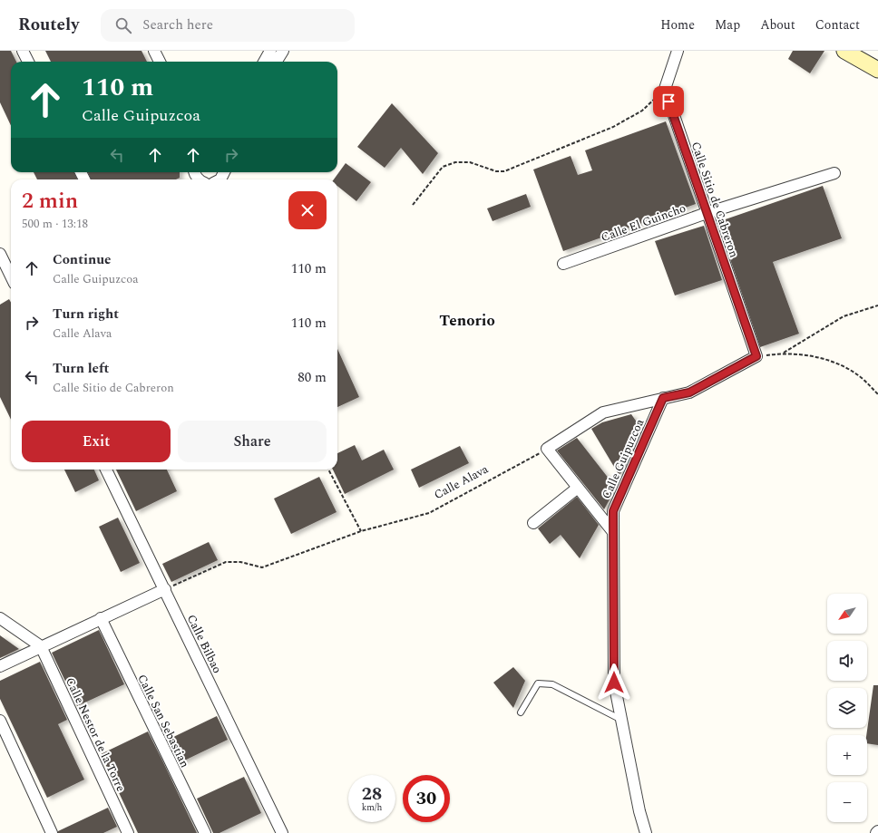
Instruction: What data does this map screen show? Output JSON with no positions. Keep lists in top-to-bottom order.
{
  "streets": {
    "street": [
      "Calle Sitio de Cabreron",
      "Calle El Guincho",
      "Calle Guipuzcoa",
      "Calle Bilbao",
      "Calle San Sebastian",
      "Calle Nestor de la Torre"
    ],
    "path": ["Calle Alava"]
  },
  "crossings": [
    ["Calle Sitio de Cabreron", "Calle El Guincho"],
    ["Calle Alava", "Calle Bilbao"]
  ],
  "districts": ["Tenorio"],
  "north": "bottom left",
  "page": {
    "header": "Routely",
    "search": "Search here",
    "nav": [
      "Home",
      "Map",
      "About",
      "Contact"
    ],
    "turn": ["110 m", "Calle Guipuzcoa"],
    "heading": ["2 min", "500 m · 13:18"],
    "list": [
      {
        "name": "Continue",
        "note": "Calle Guipuzcoa",
        "value": "110 m"
      },
      {
        "name": "Turn right",
        "note": "Calle Alava",
        "value": "110 m"
      },
      {
        "name": "Turn left",
        "note": "Calle Sitio de Cabreron",
        "value": "80 m"
      }
    ],
    "buttons": ["Exit", "Share"],
    "map_buttons": ["+", "−"],
    "speed": "28 km/h",
    "limit": "30"
  }
}
